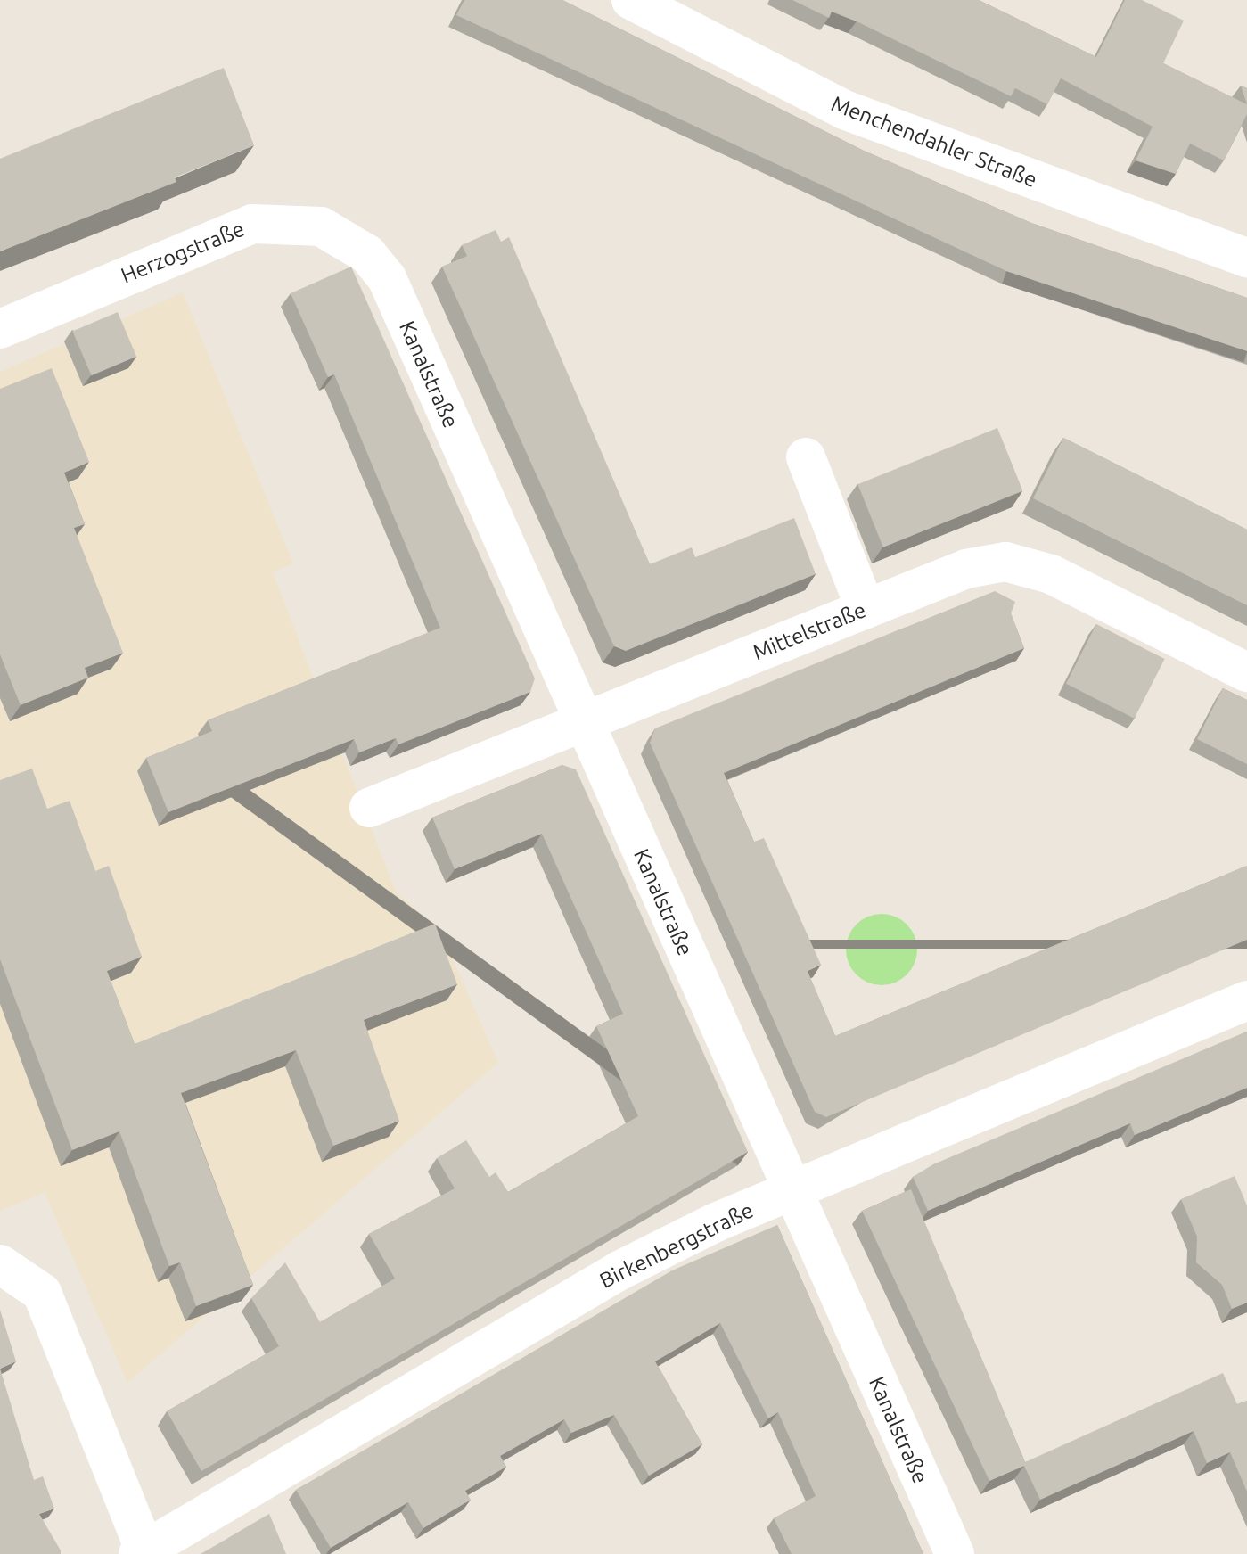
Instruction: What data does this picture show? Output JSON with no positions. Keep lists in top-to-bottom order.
{
  "streets": {
    "street": [
      "Menchendahler Straße",
      "Herzogstraße",
      "Kanalstraße",
      "Mittelstraße",
      "Birkenbergstraße"
    ]
  },
  "crossings": [
    ["Herzogstraße", "Kanalstraße"],
    ["Kanalstraße", "Mittelstraße"],
    ["Kanalstraße", "Birkenbergstraße"]
  ]
}
